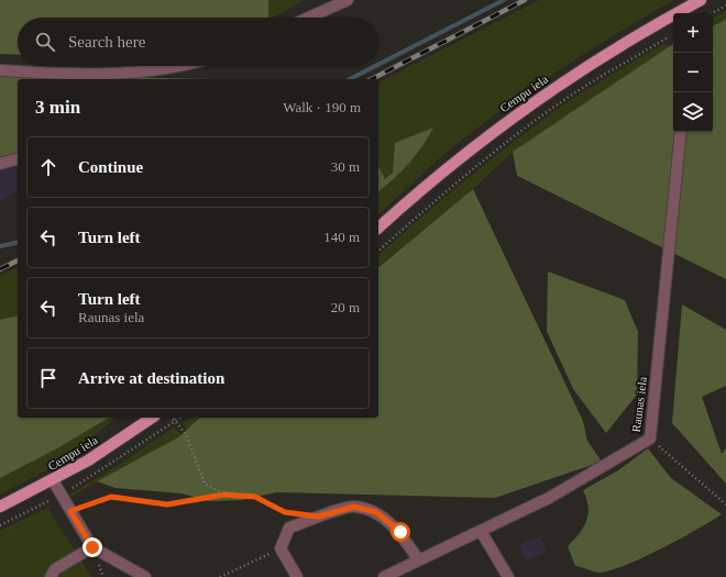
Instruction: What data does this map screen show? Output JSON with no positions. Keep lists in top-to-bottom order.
{
  "streets": {
    "main road": ["Cempu iela"],
    "street": ["Raunas iela"]
  },
  "page": {
    "map_buttons": ["+", "−"],
    "search": "Search here",
    "heading": ["3 min", "Walk · 190 m"],
    "list": [
      ["Continue", "30 m"],
      ["Turn left", "140 m"],
      ["Turn left", "Raunas iela", "20 m"],
      "Arrive at destination"
    ]
  }
}
